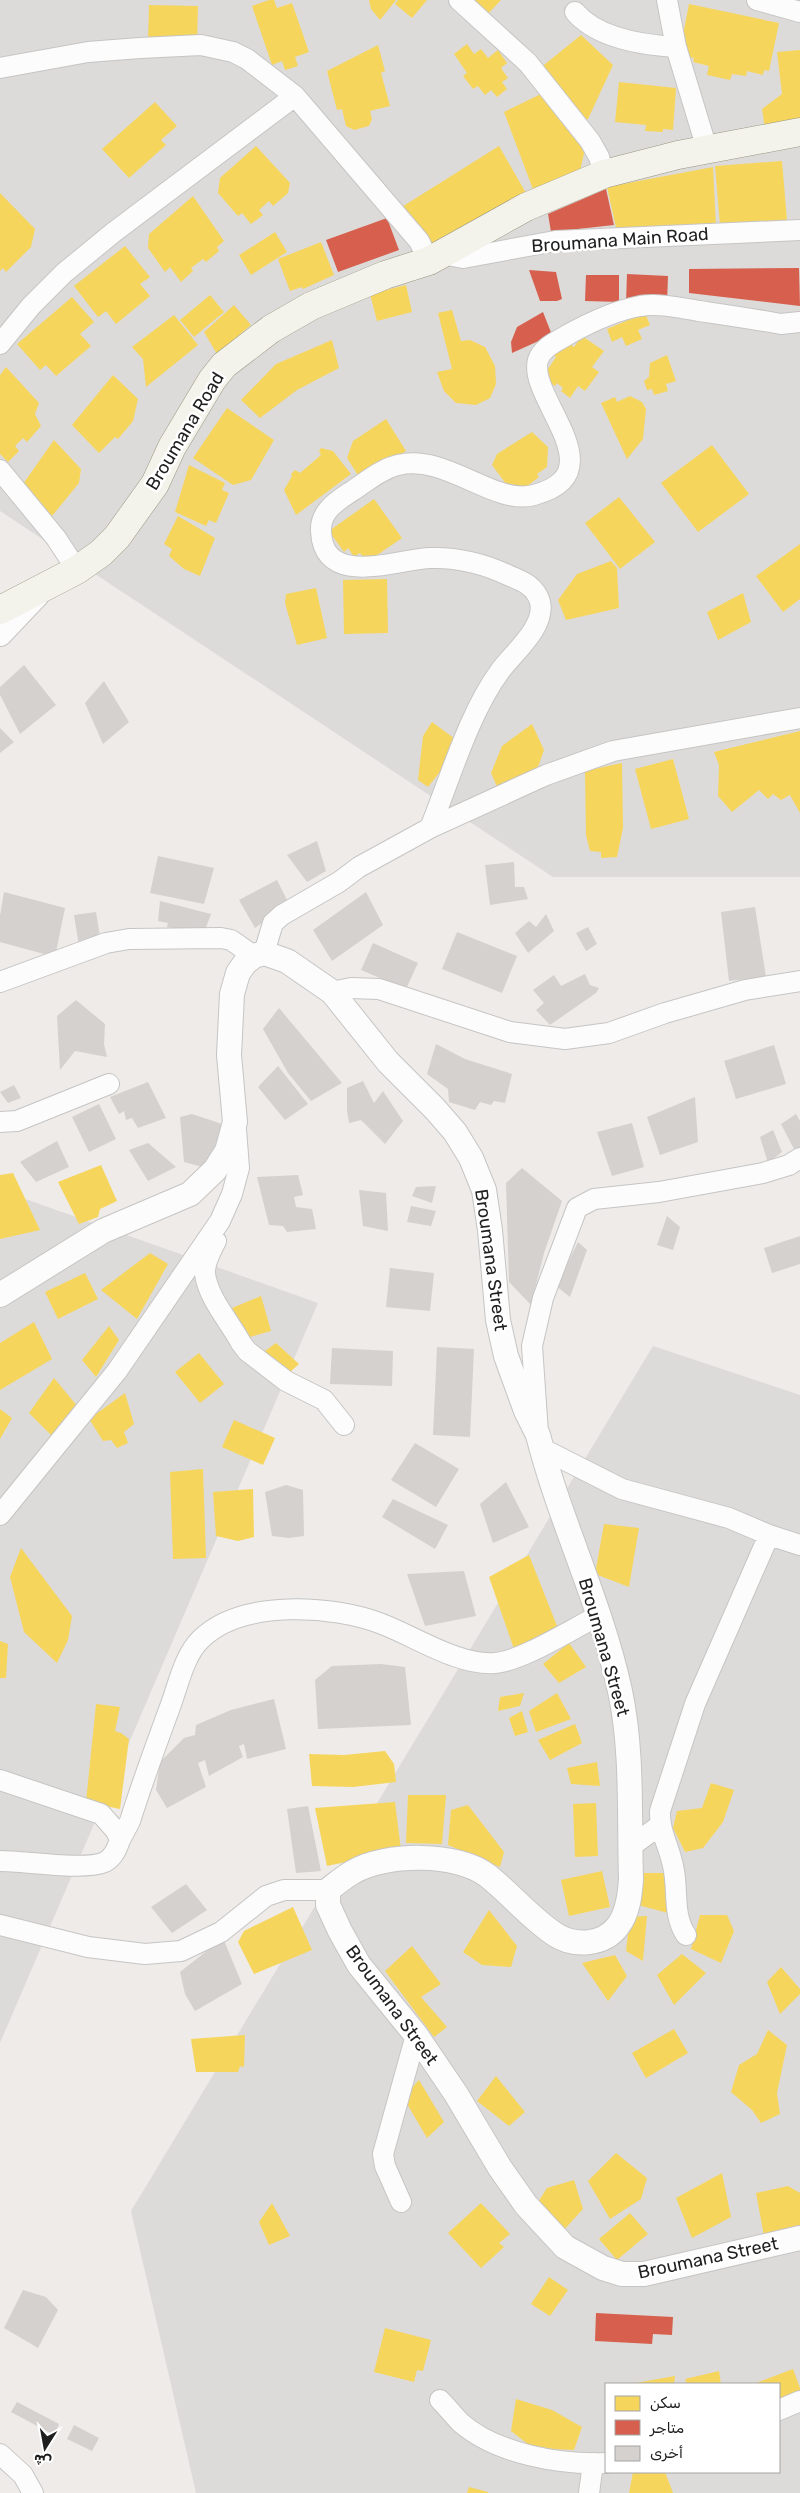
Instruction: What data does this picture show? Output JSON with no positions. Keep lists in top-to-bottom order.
{
  "streets": {
    "main road": ["Broumana Road"],
    "street": ["Broumana Main Road", "Broumana Street"]
  },
  "crossings": [
    ["Broumana Main Road", "Broumana Road"]
  ],
  "legend": ["سكن", "متاجر", "أخرى"],
  "north": "bottom"
}
